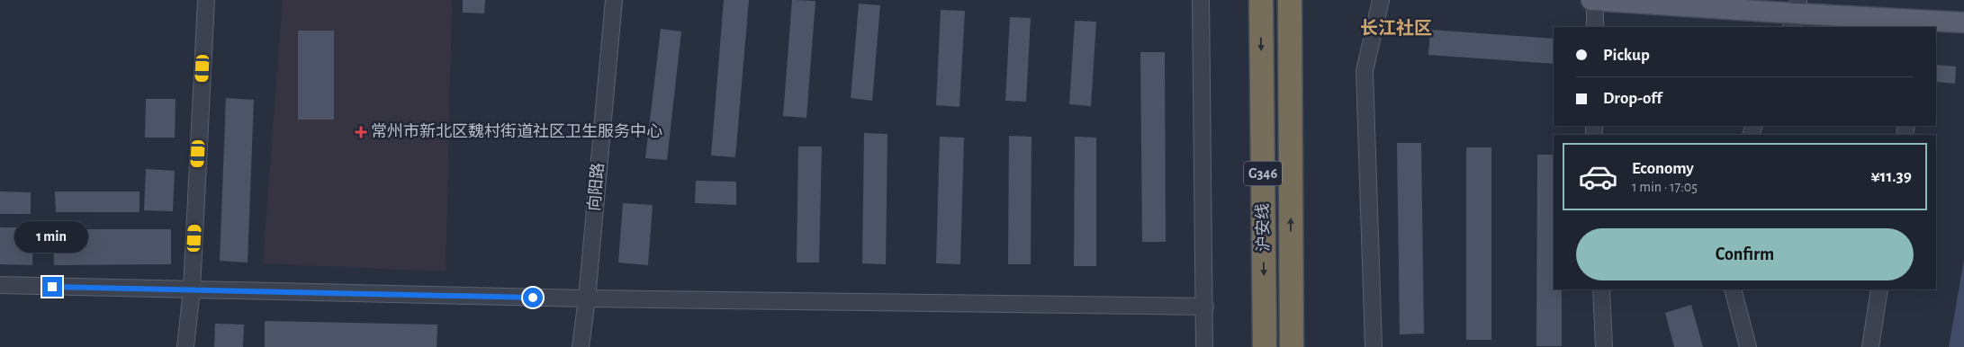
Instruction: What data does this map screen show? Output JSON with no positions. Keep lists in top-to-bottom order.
{
  "streets": {
    "highway": ["G346", "沪安线"],
    "street": ["向阳路"]
  },
  "districts": ["长江社区"],
  "places": {
    "health": ["常州市新北区魏村街道社区卫生服务中心"]
  },
  "page": {
    "banner": ["Pickup", "Drop-off"],
    "list": [
      {
        "name": "Economy",
        "note": "1 min · 17:05",
        "value": "¥11.39"
      }
    ],
    "buttons": "Confirm",
    "bubble": "1 min"
  }
}
